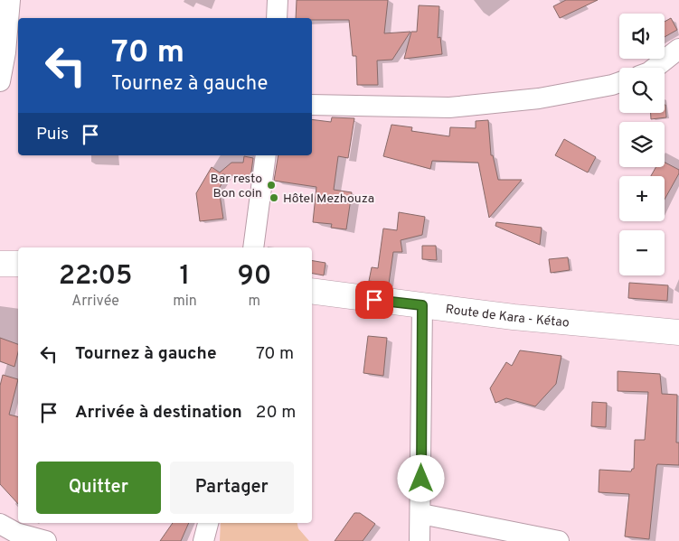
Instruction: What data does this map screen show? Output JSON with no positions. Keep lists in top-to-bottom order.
{
  "streets": {
    "main road": ["Route de Kara - Kétao"]
  },
  "places": ["Bar resto Bon coin", "Hôtel Mezhouza"],
  "page": {
    "map_buttons": ["+", "−"],
    "turn": ["70 m", "Tournez à gauche"],
    "then": "Puis",
    "eta": [
      "22:05",
      "Arrivée",
      "1",
      "min",
      "90",
      "m"
    ],
    "list": [
      {
        "name": "Tournez à gauche",
        "value": "70 m"
      },
      {
        "name": "Arrivée à destination",
        "value": "20 m"
      }
    ],
    "buttons": ["Quitter", "Partager"]
  }
}
